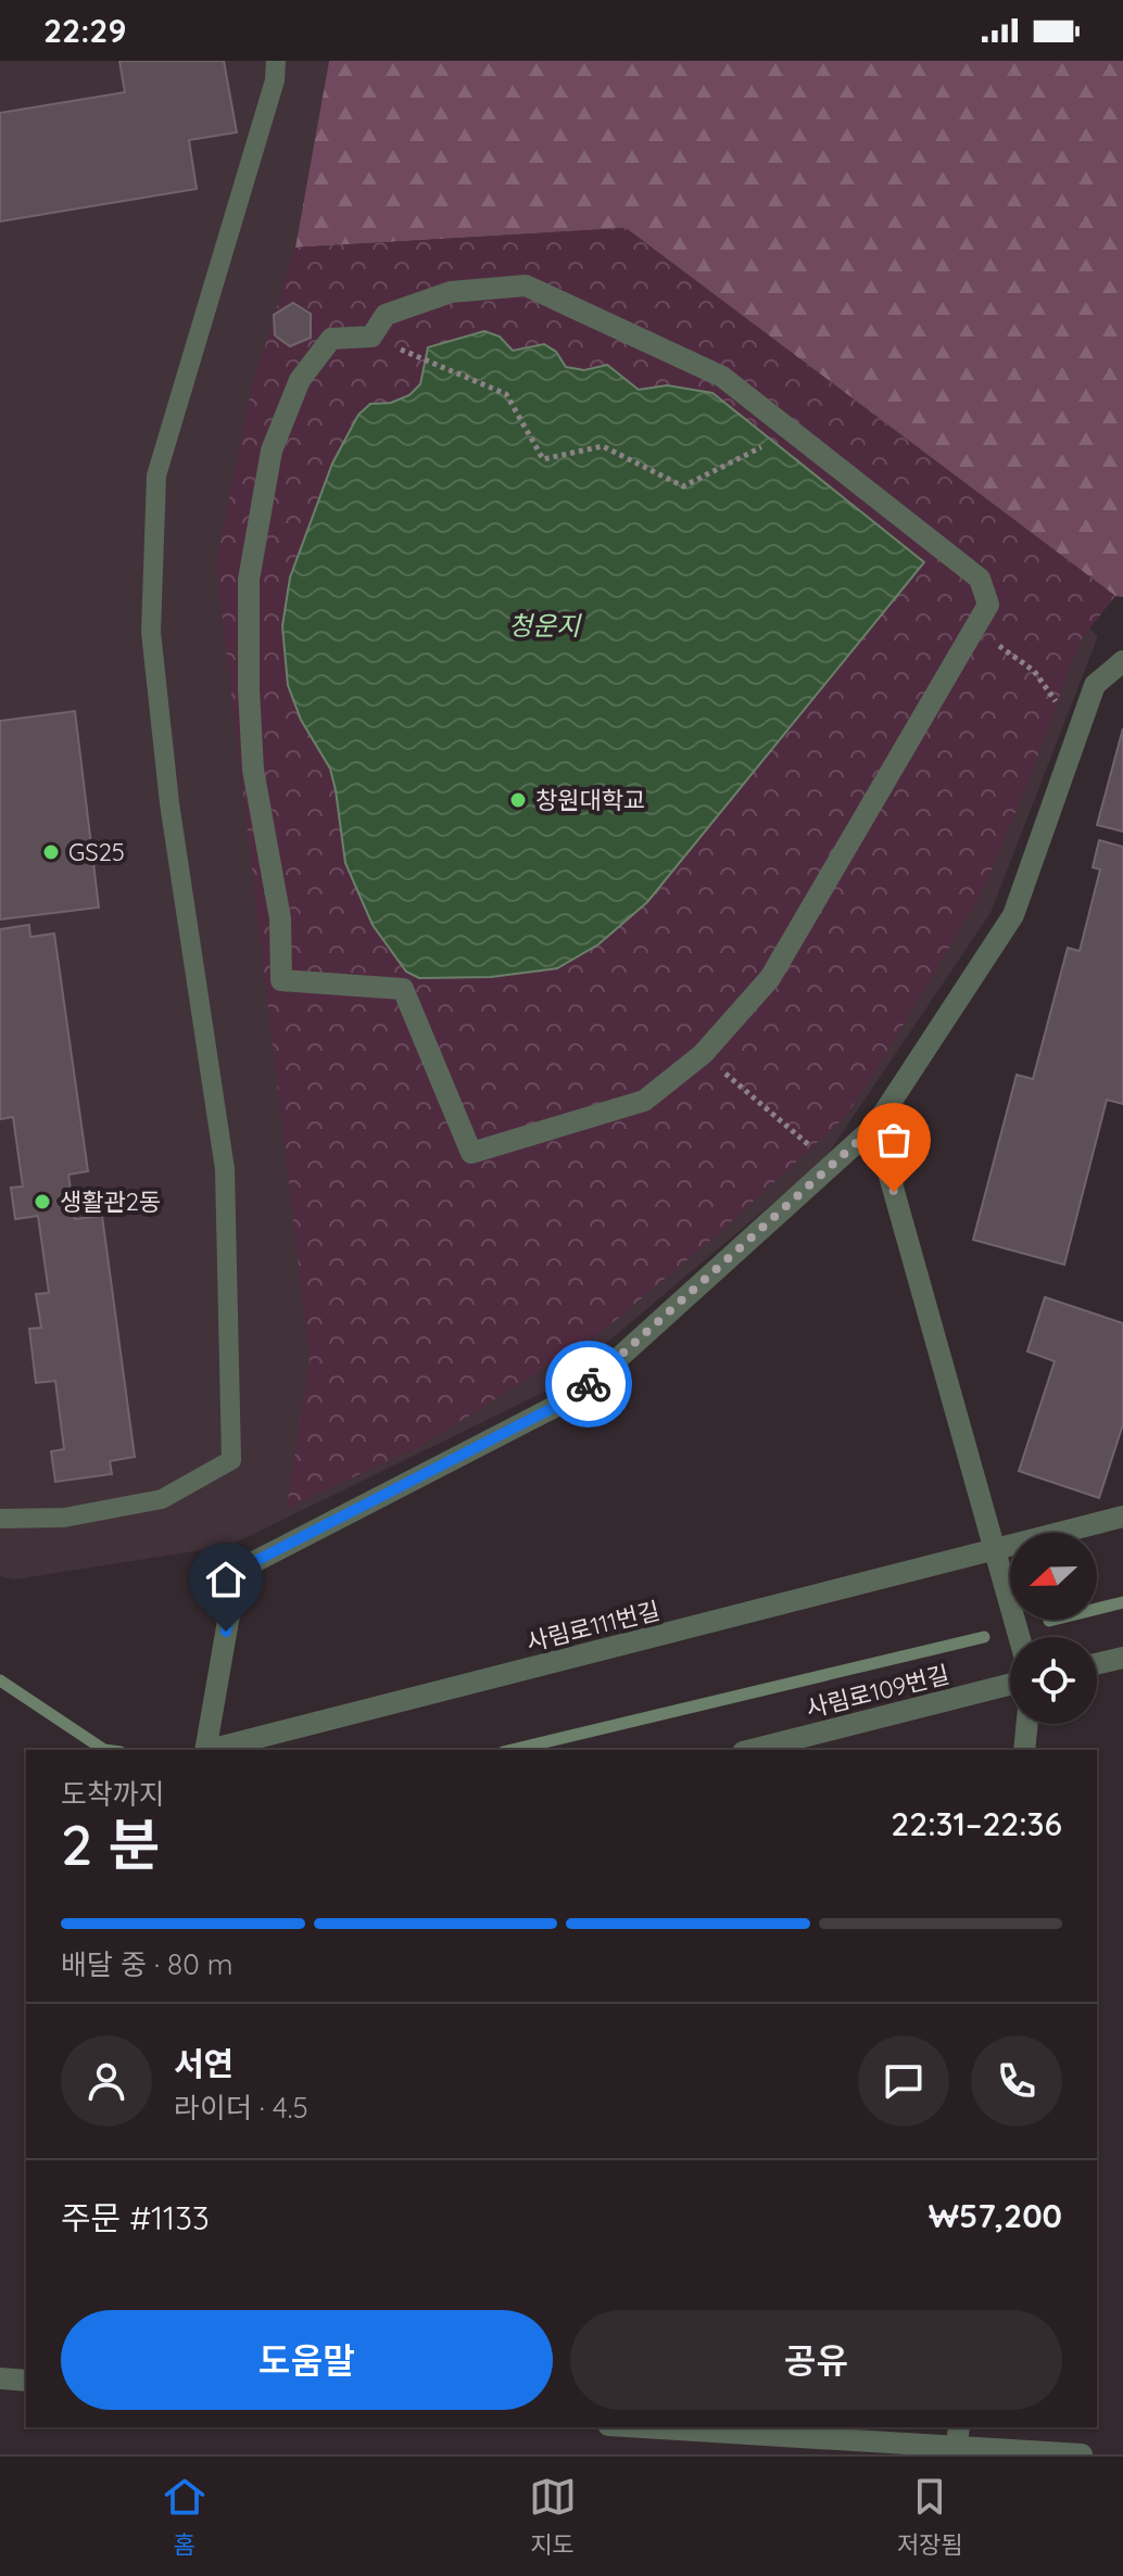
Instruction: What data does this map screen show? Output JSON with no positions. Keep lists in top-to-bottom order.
{
  "streets": {
    "street": ["사림로111번길", "사림로109번길"]
  },
  "water": ["청운지"],
  "places": ["창원대학교", "GS25", "생활관2동"],
  "north": "left",
  "page": {
    "status": "22:29",
    "heading": ["2 분", "도착까지", "22:31–22:36"],
    "panel": [
      "서연",
      "라이더 · 4.5",
      "주문 #1133",
      "₩57,200"
    ],
    "bar": "배달 중 · 80 m",
    "buttons": ["도움말", "공유"],
    "tabs": ["홈", "지도", "저장됨"]
  }
}
